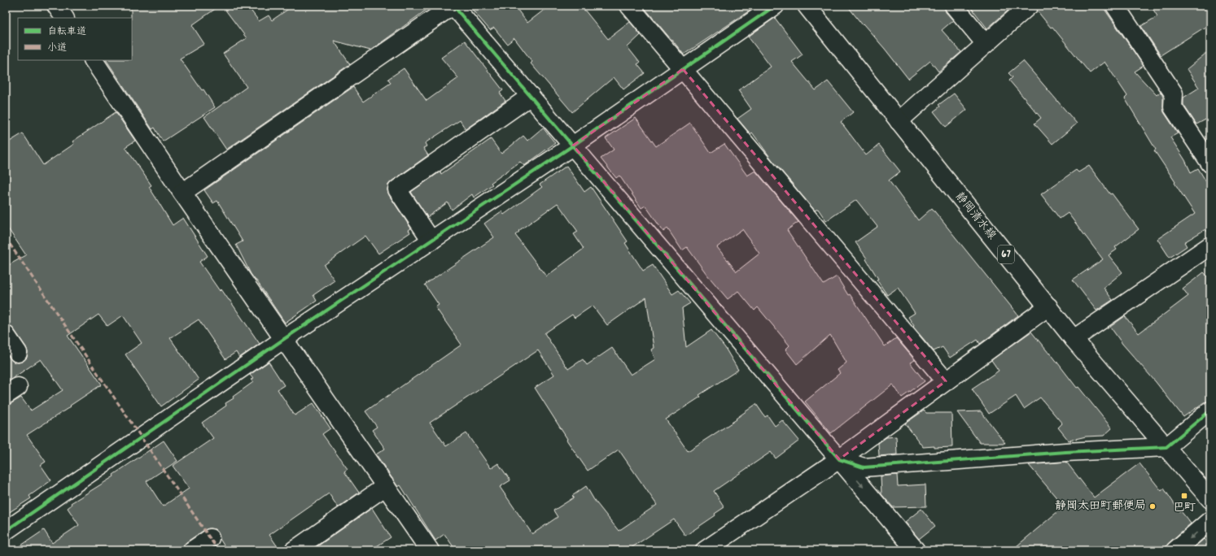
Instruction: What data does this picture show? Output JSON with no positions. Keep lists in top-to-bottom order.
{
  "streets": {
    "street": ["静岡清水線", "67"]
  },
  "places": {
    "transit": ["巴町"],
    "other": ["静岡太田町郵便局"]
  },
  "legend": ["自転車道", "小道"]
}
